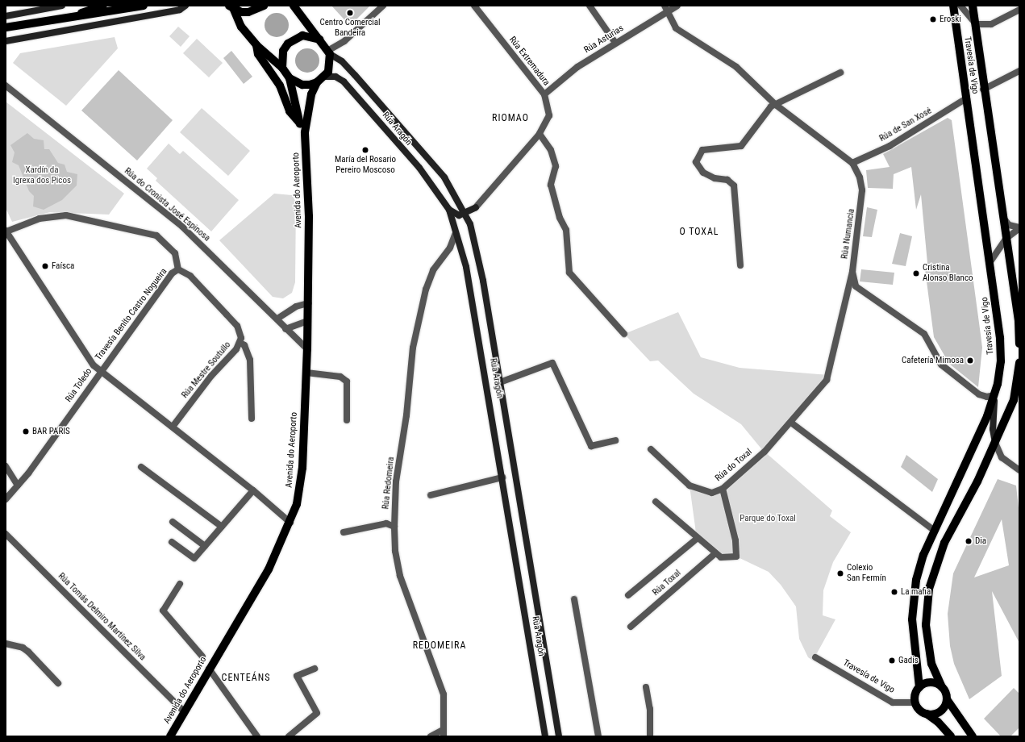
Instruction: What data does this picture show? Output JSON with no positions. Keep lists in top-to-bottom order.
{
  "streets": {
    "main road": ["Travesía de Vigo", "Rúa Aragón", "Avenida do Aeroporto"],
    "street": [
      "Rúa Asturias",
      "Rúa Extremadura",
      "Rúa de San Xosé",
      "Rúa do Cronista José Espinosa",
      "Rúa Numancia",
      "Travesía Benito Castro Nogueira",
      "Rúa Mestre Soutullo",
      "Rúa Toledo",
      "Rúa do Toxal",
      "Rúa Redomeira",
      "Rúa Toxal",
      "Rúa Tomás Delmiro Martínez Silva"
    ]
  },
  "crossings": [
    ["Rúa Asturias", "Rúa Extremadura"],
    ["Rúa Asturias", "Rúa Numancia"],
    ["Travesía de Vigo", "Rúa de San Xosé"],
    ["Travesía de Vigo", "Rúa Numancia"],
    ["Rúa de San Xosé", "Rúa Numancia"],
    ["Rúa Aragón", "Avenida do Aeroporto"],
    ["Rúa Aragón", "Rúa Redomeira"],
    ["Avenida do Aeroporto", "Rúa do Cronista José Espinosa"],
    ["Avenida do Aeroporto", "Rúa Tomás Delmiro Martínez Silva"],
    ["Rúa Numancia", "Rúa do Toxal"],
    ["Travesía Benito Castro Nogueira", "Rúa Mestre Soutullo"],
    ["Travesía Benito Castro Nogueira", "Rúa Toledo"]
  ],
  "districts": [
    "RIOMAO",
    "O TOXAL",
    "REDOMEIRA",
    "CENTEÁNS"
  ],
  "parks": ["Xardín da Igrexa dos Picos", "Parque do Toxal"],
  "places": [
    "Centro Comercial Bandeira",
    "Eroski",
    "María del Rosario Pereiro Moscoso",
    "Faísca",
    "Cristina Alonso Blanco",
    "Cafetería Mimosa",
    "BAR PARIS",
    "Dia",
    "Colexio San Fermín",
    "La mafia",
    "Gadis"
  ]
}
